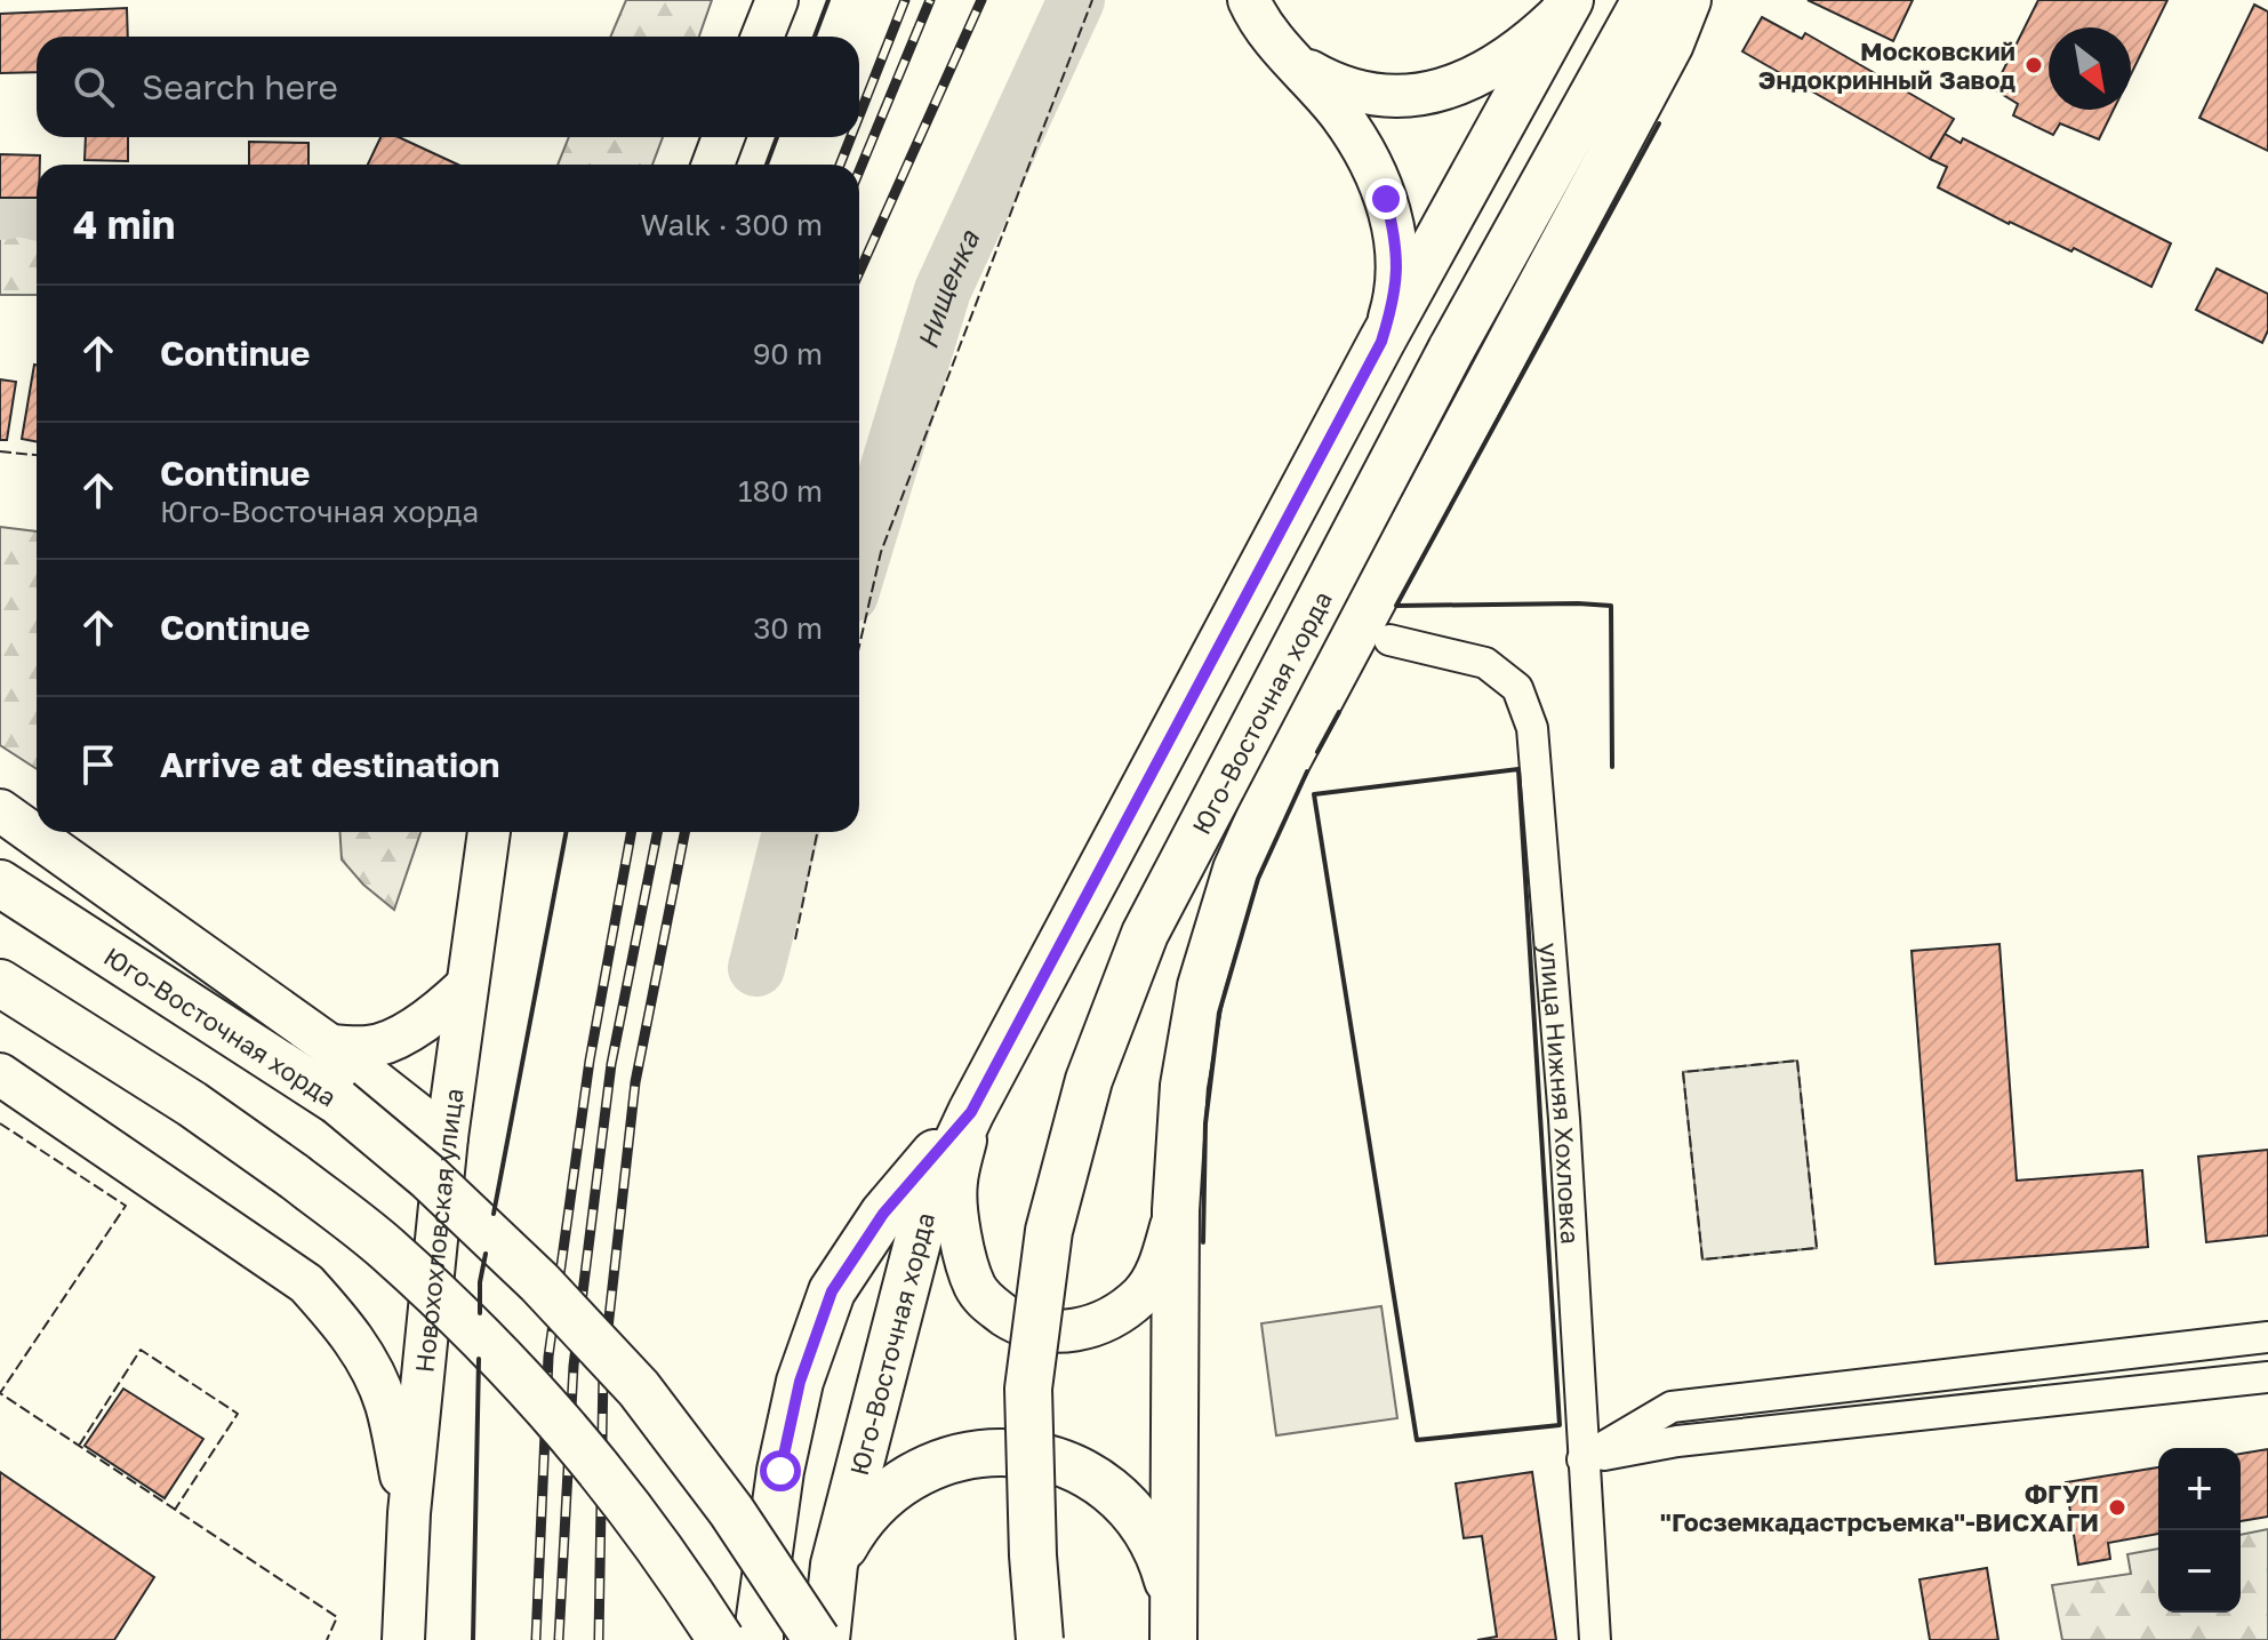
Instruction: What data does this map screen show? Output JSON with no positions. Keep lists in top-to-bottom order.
{
  "streets": {
    "main road": ["Юго-Восточная хорда"],
    "street": ["улица Нижняя Хохловка", "Новохохловская улица"]
  },
  "water": ["Нищенка"],
  "places": ["Московский Эндокринный Завод", "ФГУП \"Госземкадастрсъемка\"-ВИСХАГИ"],
  "north": "bottom right",
  "page": {
    "search": "Search here",
    "heading": ["4 min", "Walk · 300 m"],
    "list": [
      ["Continue", "90 m"],
      ["Continue", "Юго-Восточная хорда", "180 m"],
      ["Continue", "30 m"],
      "Arrive at destination"
    ],
    "map_buttons": ["+", "−"]
  }
}
